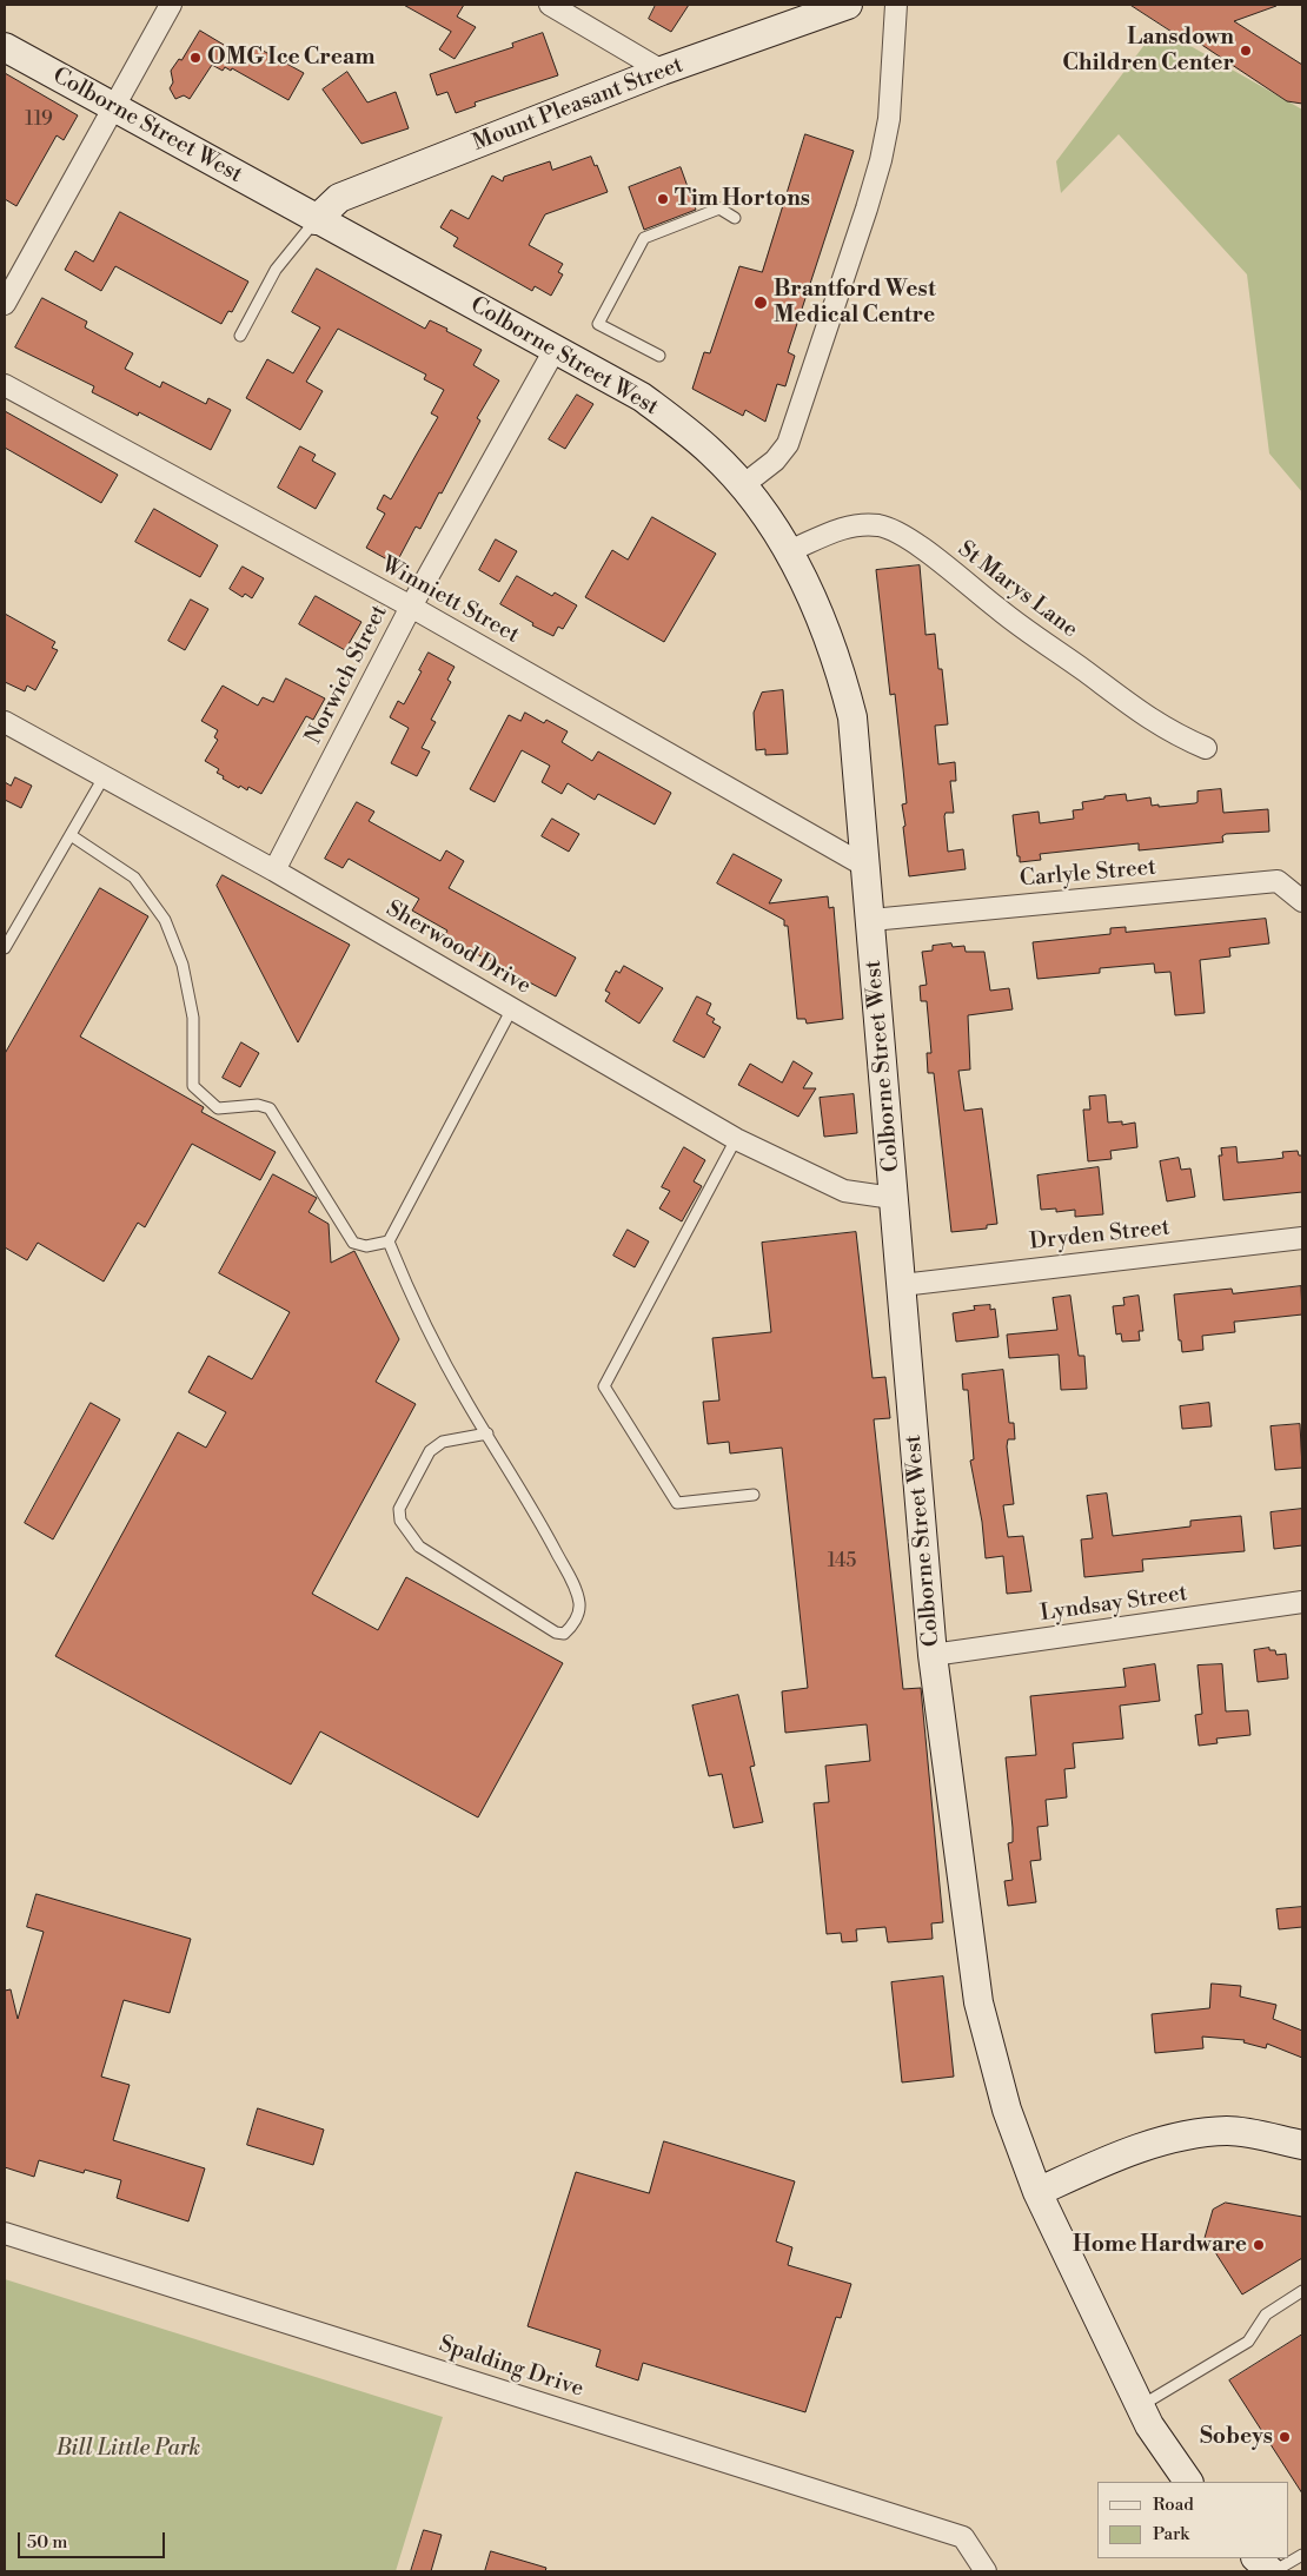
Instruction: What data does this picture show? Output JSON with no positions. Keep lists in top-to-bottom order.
{
  "streets": {
    "main road": ["Mount Pleasant Street", "Colborne Street West"],
    "street": [
      "St Marys Lane",
      "Winniett Street",
      "Norwich Street",
      "Carlyle Street",
      "Sherwood Drive",
      "Dryden Street",
      "Lyndsay Street",
      "Spalding Drive"
    ]
  },
  "crossings": [
    ["Mount Pleasant Street", "Colborne Street West"],
    ["Colborne Street West", "St Marys Lane"],
    ["Colborne Street West", "Winniett Street"],
    ["Colborne Street West", "Norwich Street"],
    ["Colborne Street West", "Carlyle Street"],
    ["Colborne Street West", "Sherwood Drive"],
    ["Colborne Street West", "Dryden Street"],
    ["Colborne Street West", "Lyndsay Street"],
    ["Winniett Street", "Norwich Street"],
    ["Norwich Street", "Sherwood Drive"]
  ],
  "parks": ["Bill Little Park"],
  "places": [
    "Lansdown Children Center",
    "OMG Ice Cream",
    "Tim Hortons",
    "Brantford West Medical Centre",
    "Home Hardware",
    "Sobeys"
  ],
  "house_numbers": ["119", "145"],
  "legend": ["Road", "Park"],
  "scale_bar": "50 m"
}
